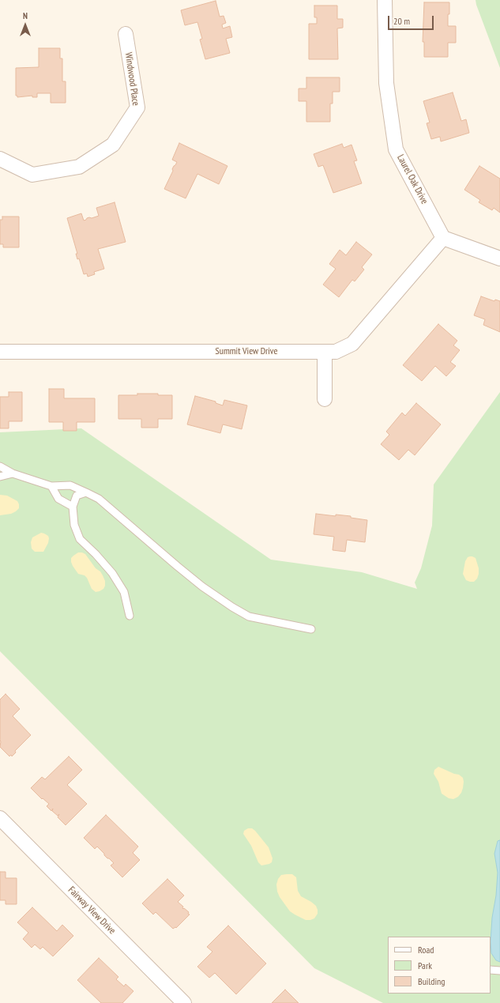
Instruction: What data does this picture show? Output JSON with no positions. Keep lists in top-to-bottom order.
{
  "streets": {
    "street": [
      "Windwood Place",
      "Laurel Oak Drive",
      "Summit View Drive",
      "Fairway View Drive"
    ]
  },
  "crossings": [
    ["Laurel Oak Drive", "Summit View Drive"]
  ],
  "legend": ["Road", "Park", "Building"],
  "scale_bar": "20 m",
  "north": "top"
}
